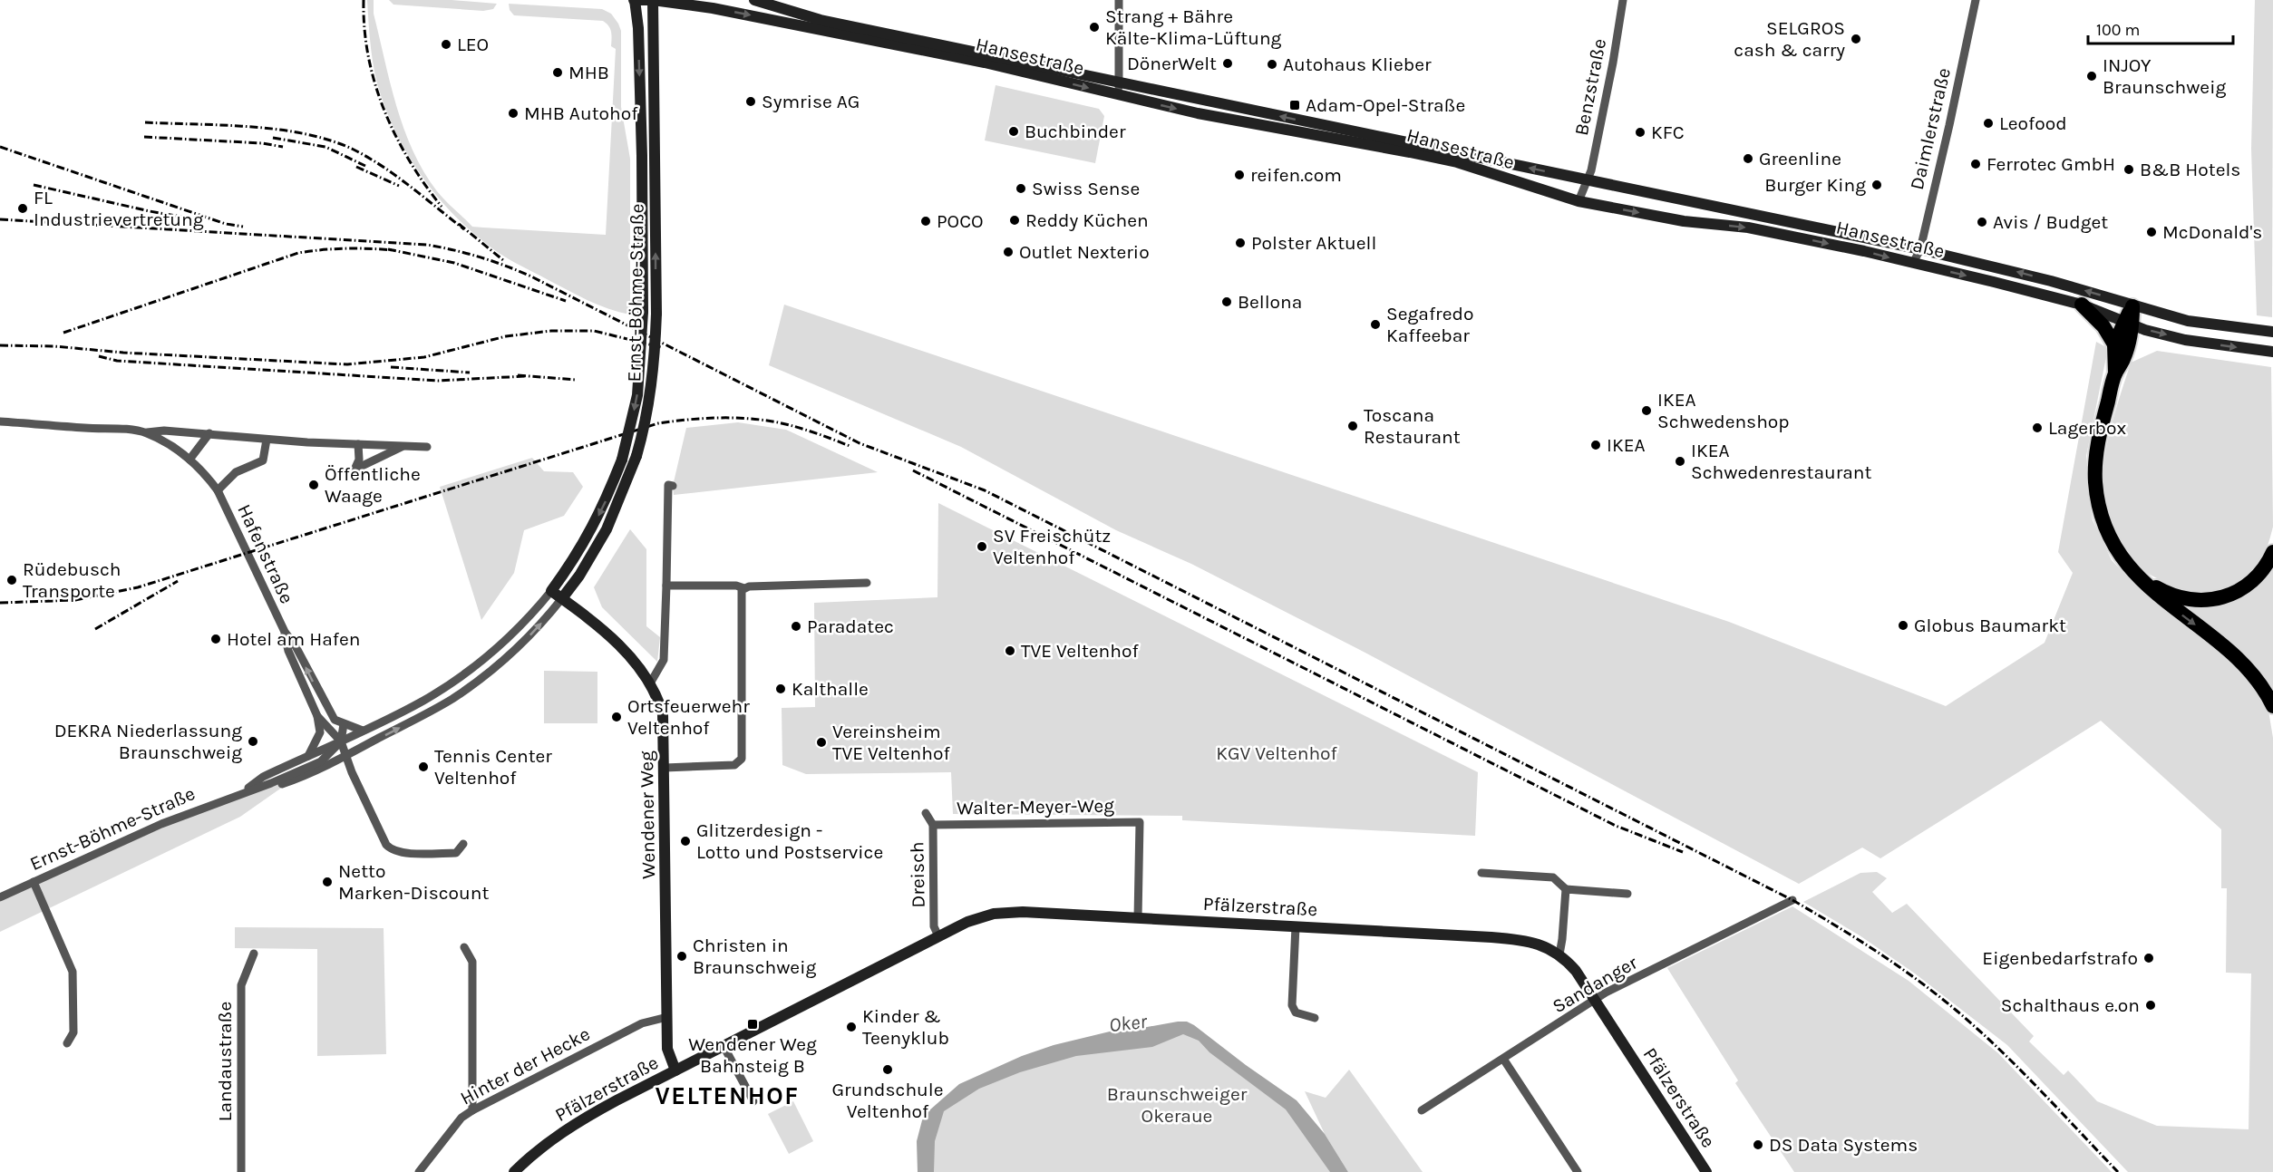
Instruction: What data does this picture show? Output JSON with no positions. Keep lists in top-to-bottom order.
{
  "streets": {
    "main road": [
      "Hansestraße",
      "Ernst-Böhme-Straße",
      "Wendener Weg",
      "Pfälzerstraße"
    ],
    "street": [
      "Benzstraße",
      "Daimlerstraße",
      "Hafenstraße",
      "Walter-Meyer-Weg",
      "Dreisch",
      "Sandanger",
      "Landaustraße",
      "Hinter der Hecke"
    ]
  },
  "crossings": [
    ["Hansestraße", "Benzstraße"],
    ["Hansestraße", "Daimlerstraße"],
    ["Hansestraße", "Ernst-Böhme-Straße"],
    ["Ernst-Böhme-Straße", "Hafenstraße"],
    ["Ernst-Böhme-Straße", "Wendener Weg"],
    ["Walter-Meyer-Weg", "Dreisch"],
    ["Walter-Meyer-Weg", "Pfälzerstraße"],
    ["Wendener Weg", "Pfälzerstraße"],
    ["Wendener Weg", "Hinter der Hecke"],
    ["Dreisch", "Pfälzerstraße"],
    ["Pfälzerstraße", "Sandanger"]
  ],
  "districts": ["VELTENHOF"],
  "water": ["Oker"],
  "parks": ["KGV Veltenhof", "Braunschweiger Okeraue"],
  "places": {
    "other": [
      "Strang + Bähre Kälte-Klima-Lüftung",
      "SELGROS cash & carry",
      "LEO",
      "DönerWelt",
      "Autohaus Klieber",
      "MHB",
      "INJOY Braunschweig",
      "Symrise AG",
      "MHB Autohof",
      "Leofood",
      "Buchbinder",
      "KFC",
      "Greenline",
      "Ferrotec GmbH",
      "B&B Hotels",
      "reifen.com",
      "Burger King",
      "Swiss Sense",
      "FL Industrievertretung",
      "Reddy Küchen",
      "POCO",
      "Avis / Budget",
      "McDonald's",
      "Polster Aktuell",
      "Outlet Nexterio",
      "Bellona",
      "Segafredo Kaffeebar",
      "IKEA Schwedenshop",
      "Toscana Restaurant",
      "Lagerbox",
      "IKEA",
      "IKEA Schwedenrestaurant",
      "Öffentliche Waage",
      "SV Freischütz Veltenhof",
      "Rüdebusch Transporte",
      "Globus Baumarkt",
      "Paradatec",
      "Hotel am Hafen",
      "TVE Veltenhof",
      "Kalthalle",
      "Ortsfeuerwehr Veltenhof",
      "DEKRA Niederlassung Braunschweig",
      "Vereinsheim TVE Veltenhof",
      "Tennis Center Veltenhof",
      "Glitzerdesign - Lotto und Postservice",
      "Netto Marken-Discount",
      "Christen in Braunschweig",
      "Eigenbedarfstrafo",
      "Schalthaus e.on",
      "Kinder & Teenyklub",
      "Grundschule Veltenhof",
      "DS Data Systems"
    ],
    "transit": ["Adam-Opel-Straße", "Wendener Weg Bahnsteig B"]
  },
  "scale_bar": "100 m"
}
